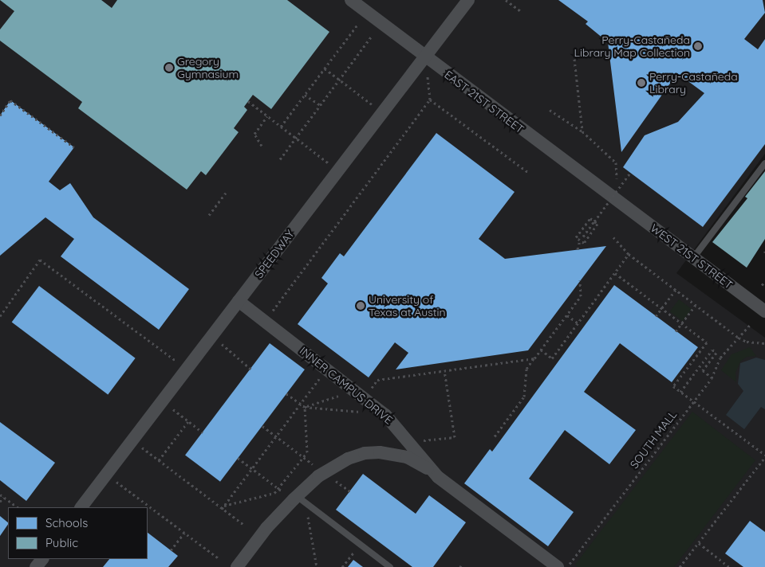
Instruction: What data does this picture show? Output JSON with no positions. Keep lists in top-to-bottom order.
{
  "streets": {
    "street": [
      "EAST 21ST STREET",
      "SPEEDWAY",
      "WEST 21ST STREET",
      "INNER CAMPUS DRIVE"
    ],
    "path": ["SOUTH MALL"]
  },
  "crossings": [
    ["EAST 21ST STREET", "SPEEDWAY"],
    ["EAST 21ST STREET", "WEST 21ST STREET"],
    ["SPEEDWAY", "INNER CAMPUS DRIVE"]
  ],
  "places": [
    "Perry-Castañeda Library Map Collection",
    "Gregory Gymnasium",
    "Perry-Castañeda Library",
    "University of Texas at Austin"
  ],
  "legend": ["Schools", "Public"]
}
